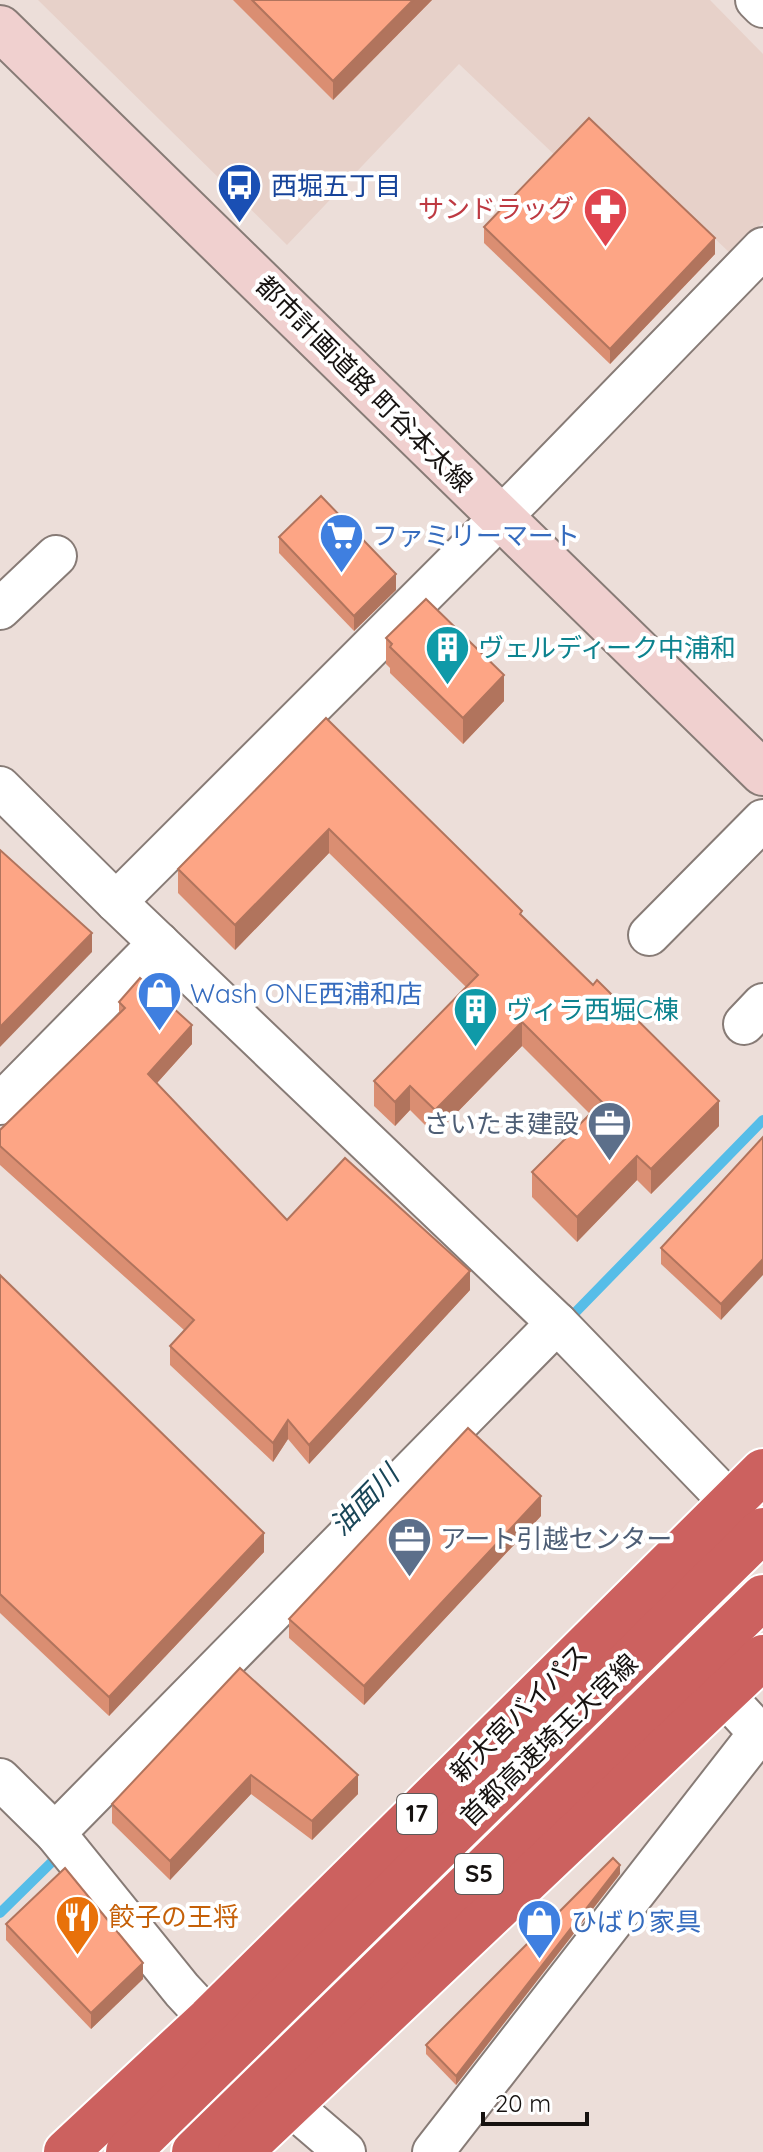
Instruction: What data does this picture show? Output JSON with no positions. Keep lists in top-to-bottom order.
{
  "streets": {
    "highway": [
      "新大宮バイパス",
      "首都高速埼玉大宮線",
      "17",
      "S5"
    ],
    "street": ["都市計画道路 町谷本太線"]
  },
  "crossings": [
    ["新大宮バイパス", "首都高速埼玉大宮線"]
  ],
  "water": ["油面川"],
  "places": {
    "bus stop": ["西堀五丁目"],
    "pharmacy": ["サンドラッグ"],
    "supermarket": ["ファミリーマート"],
    "building": ["ヴェルディーク中浦和", "ヴィラ西堀C棟"],
    "shop": ["Wash ONE西浦和店", "ひばり家具"],
    "office": ["さいたま建設", "アート引越センター"],
    "restaurant": ["餃子の王将"]
  },
  "scale_bar": "20 m"
}
